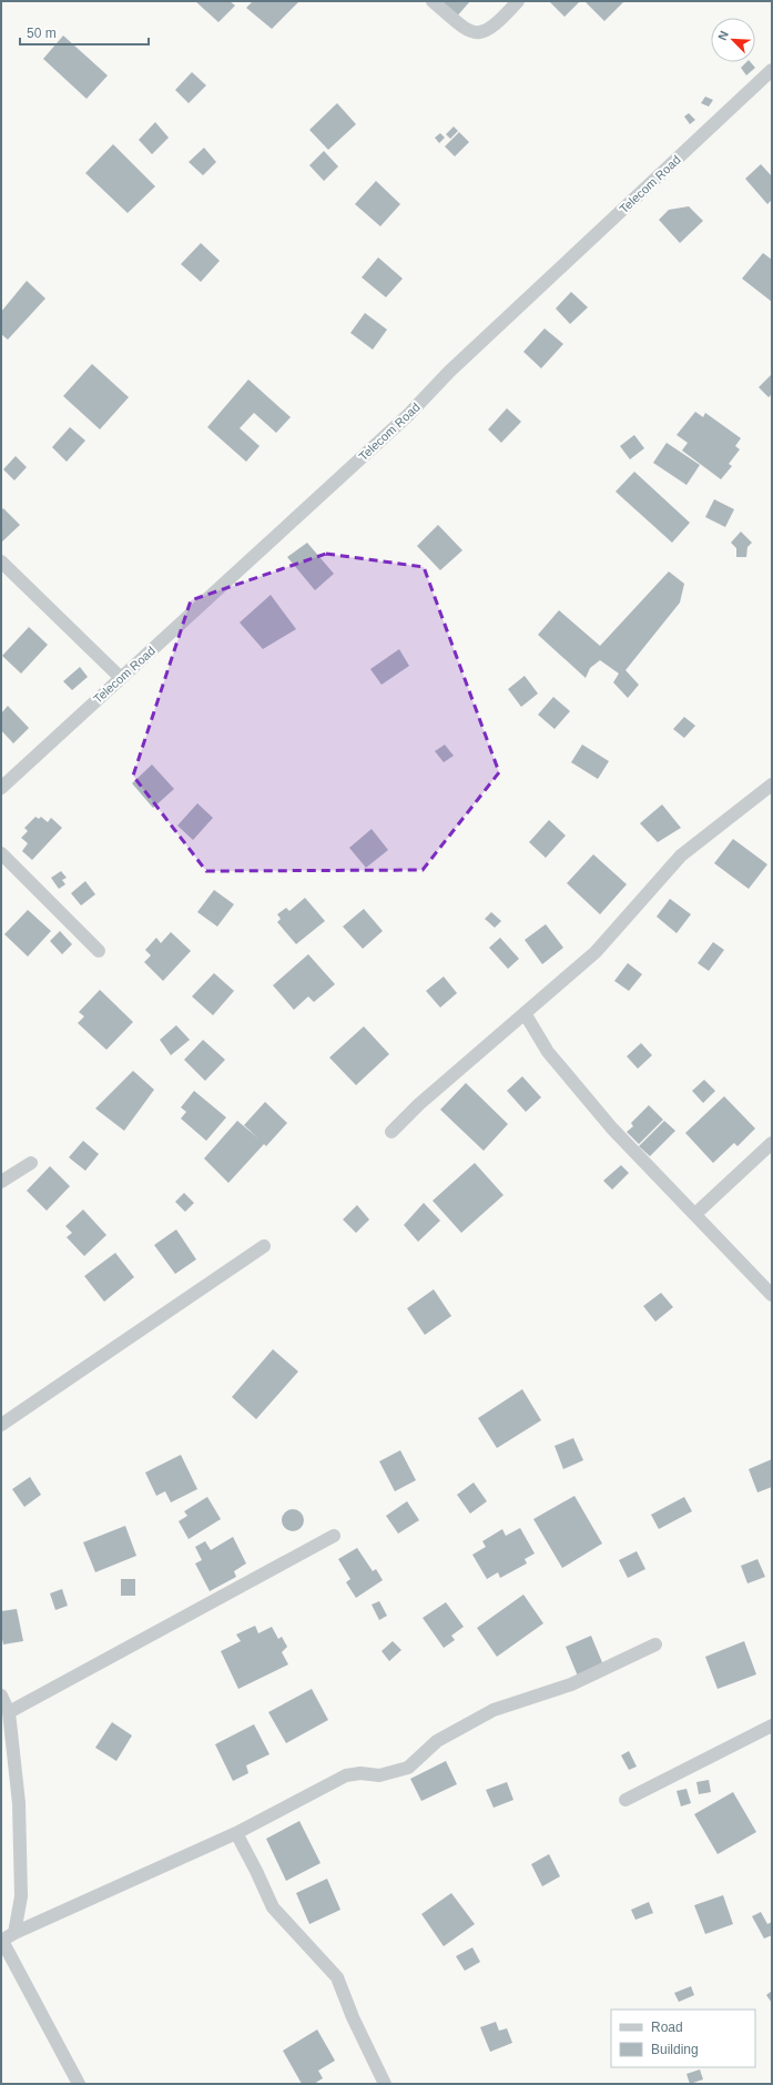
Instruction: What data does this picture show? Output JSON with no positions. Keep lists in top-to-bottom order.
{
  "streets": {
    "street": ["Telecom Road"]
  },
  "legend": ["Road", "Building"],
  "scale_bar": "50 m",
  "north": "top left"
}
